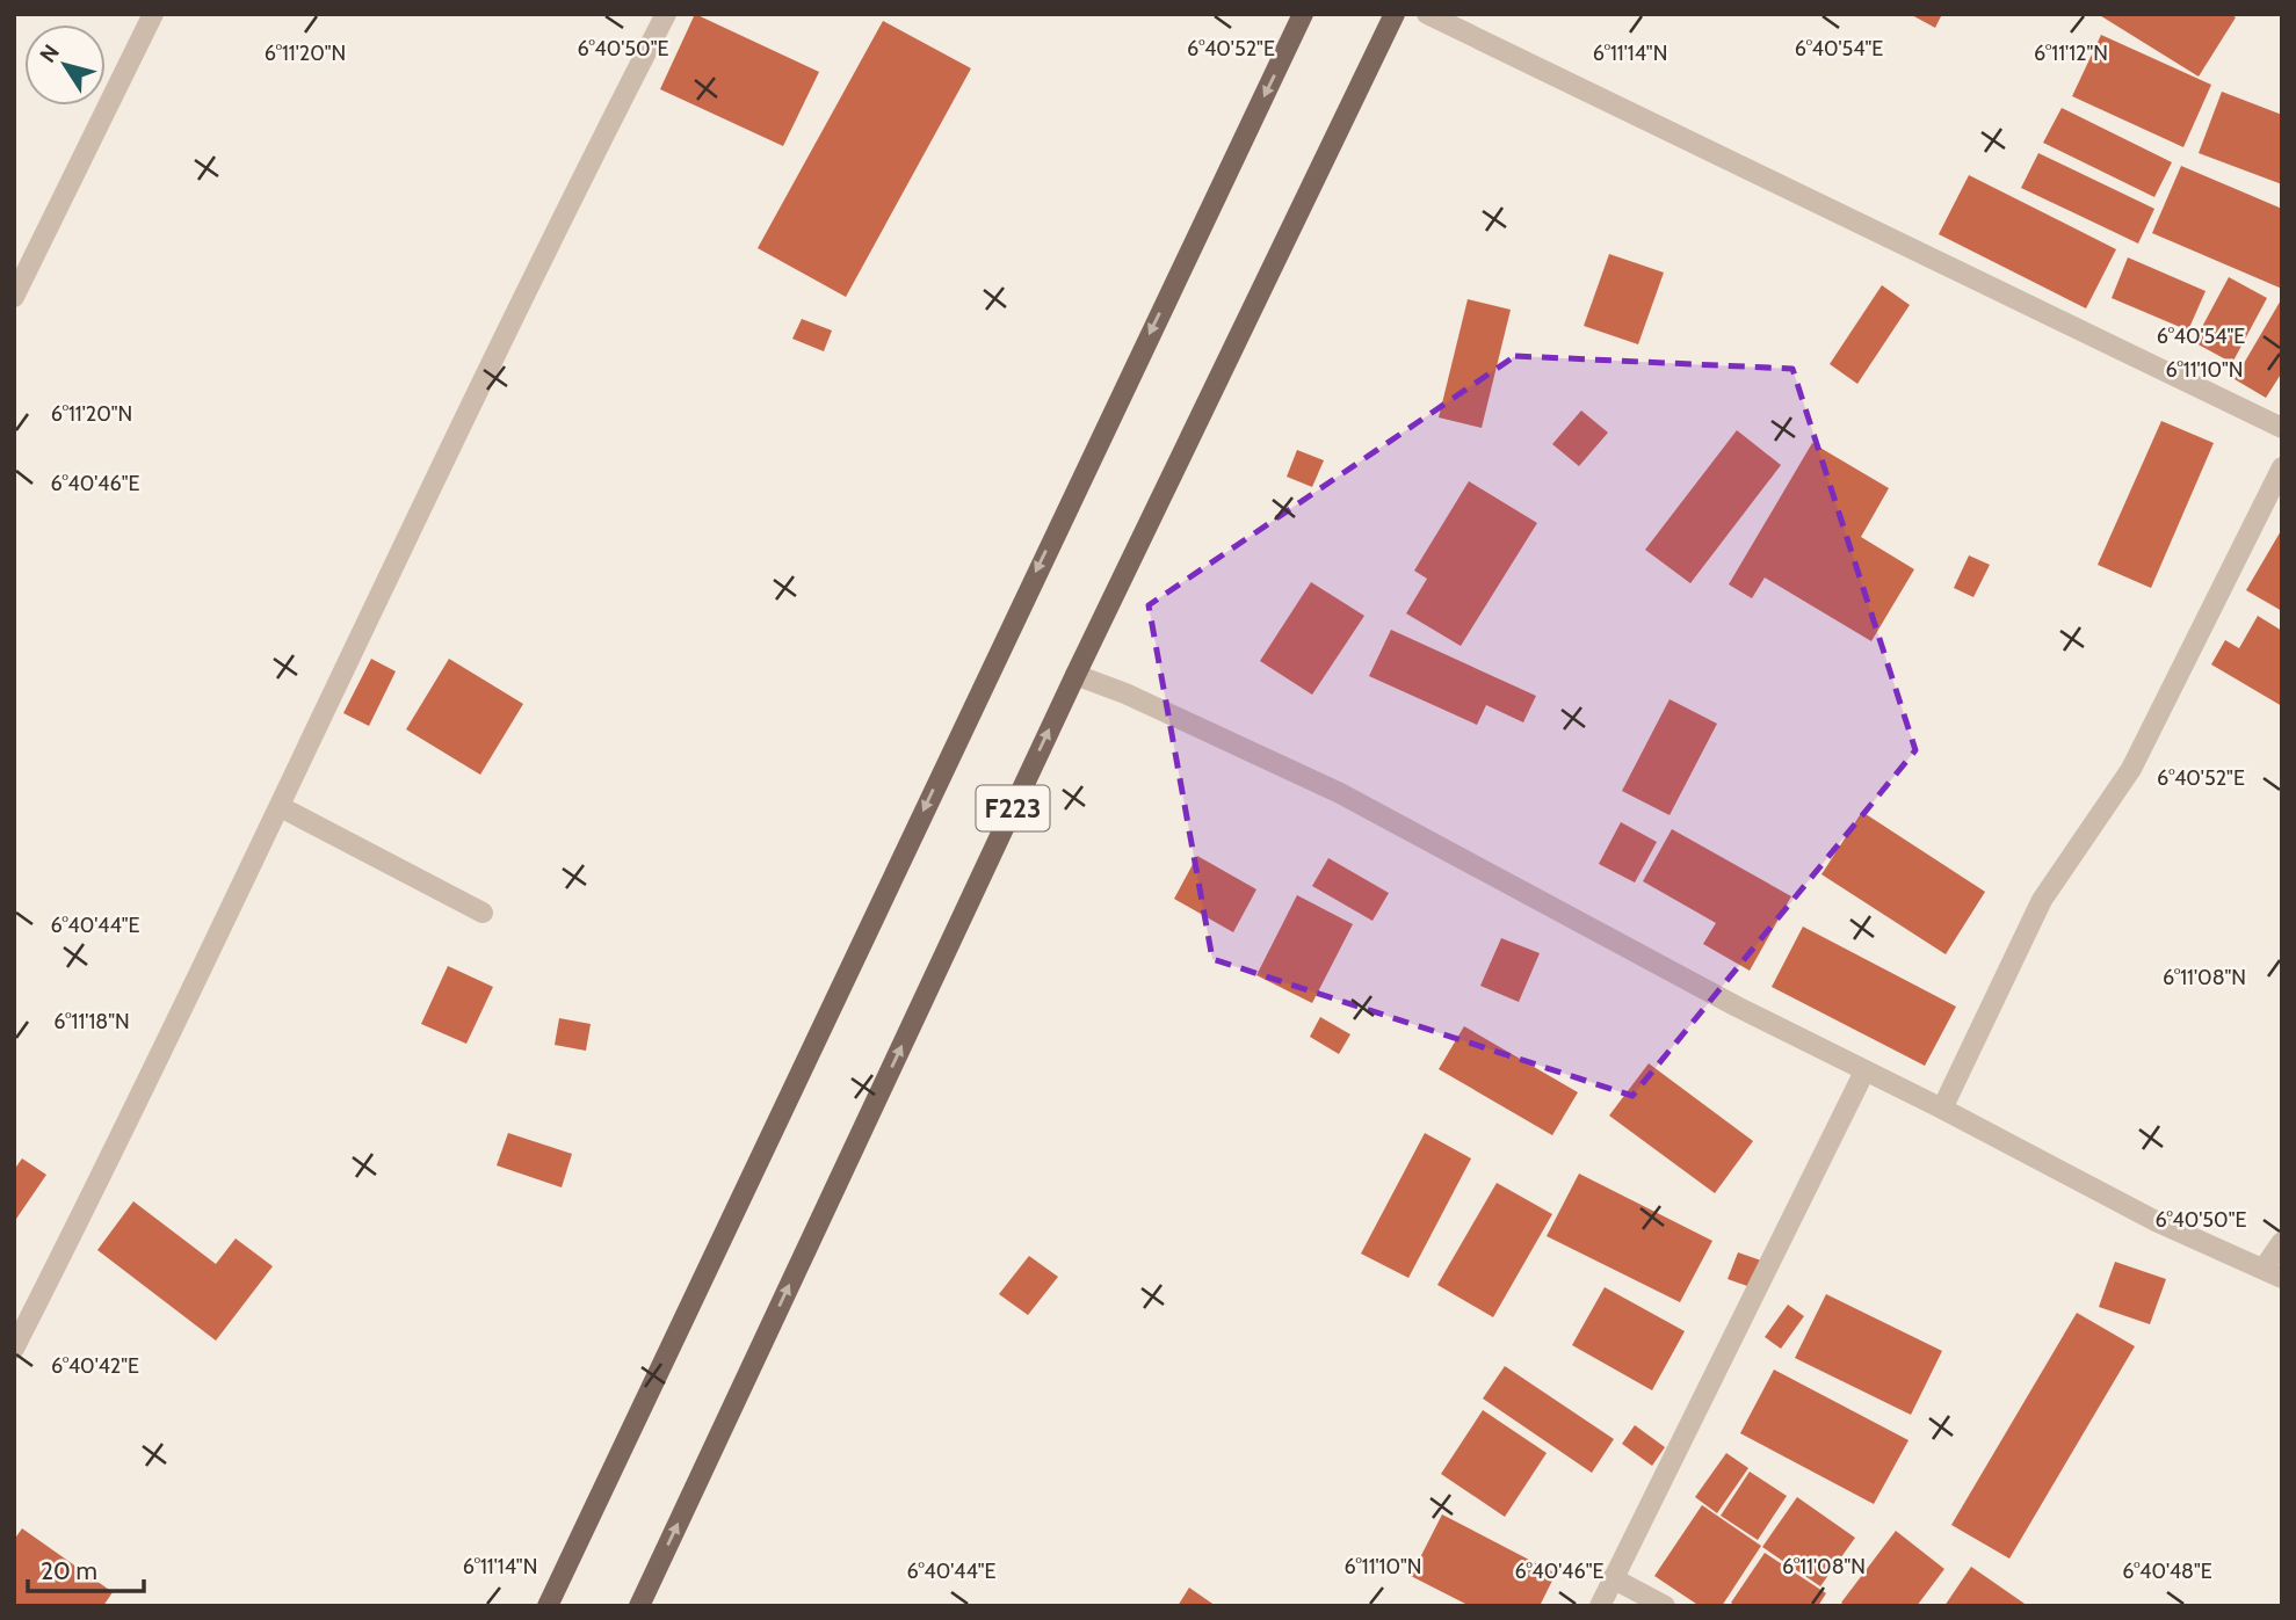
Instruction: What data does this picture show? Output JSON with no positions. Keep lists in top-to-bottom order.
{
  "streets": {
    "main road": ["F223"]
  },
  "scale_bar": "20 m",
  "north": "top left",
  "coordinates": [
    "6°40'50\"E",
    "6°40'52\"E",
    "6°40'54\"E",
    "6°11'20\"N",
    "6°11'14\"N",
    "6°11'12\"N",
    "6°11'10\"N",
    "6°40'46\"E",
    "6°40'44\"E",
    "6°11'08\"N",
    "6°11'18\"N",
    "6°40'42\"E",
    "6°40'48\"E"
  ]
}
